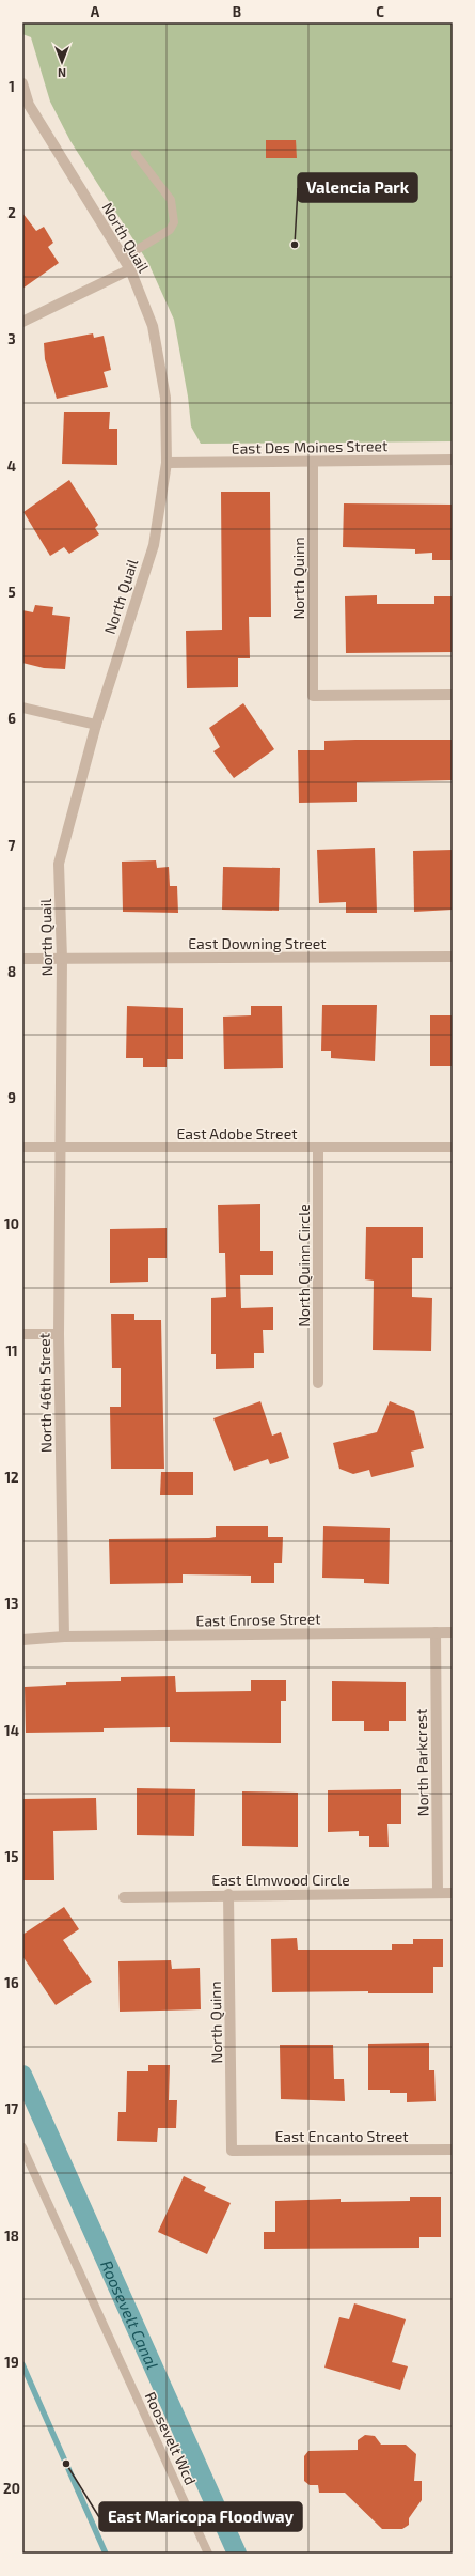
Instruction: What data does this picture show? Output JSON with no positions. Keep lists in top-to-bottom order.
{
  "streets": {
    "street": [
      "North Quail",
      "East Des Moines Street",
      "North Quinn",
      "East Downing Street",
      "East Adobe Street",
      "North Quinn Circle",
      "North 46th Street",
      "East Enrose Street",
      "North Parkcrest",
      "East Elmwood Circle",
      "East Encanto Street"
    ],
    "lane": ["Roosevelt Wcd"]
  },
  "crossings": [
    ["North Quail", "East Des Moines Street"],
    ["North Quail", "East Downing Street"],
    ["North Quail", "East Adobe Street"],
    ["North Quail", "North 46th Street"],
    ["East Des Moines Street", "North Quinn"],
    ["North Quinn", "East Elmwood Circle"],
    ["North Quinn", "East Encanto Street"],
    ["East Adobe Street", "North Quinn Circle"],
    ["East Adobe Street", "North 46th Street"],
    ["North 46th Street", "East Enrose Street"],
    ["East Enrose Street", "North Parkcrest"],
    ["North Parkcrest", "East Elmwood Circle"]
  ],
  "water": ["Roosevelt Canal"],
  "places": ["Valencia Park", "East Maricopa Floodway"],
  "north": "bottom",
  "grid": {
    "columns": ["A", "B", "C"],
    "rows": [
      "1",
      "2",
      "3",
      "4",
      "5",
      "6",
      "7",
      "8",
      "9",
      "10",
      "11",
      "12",
      "13",
      "14",
      "15",
      "16",
      "17",
      "18",
      "19",
      "20"
    ]
  }
}
